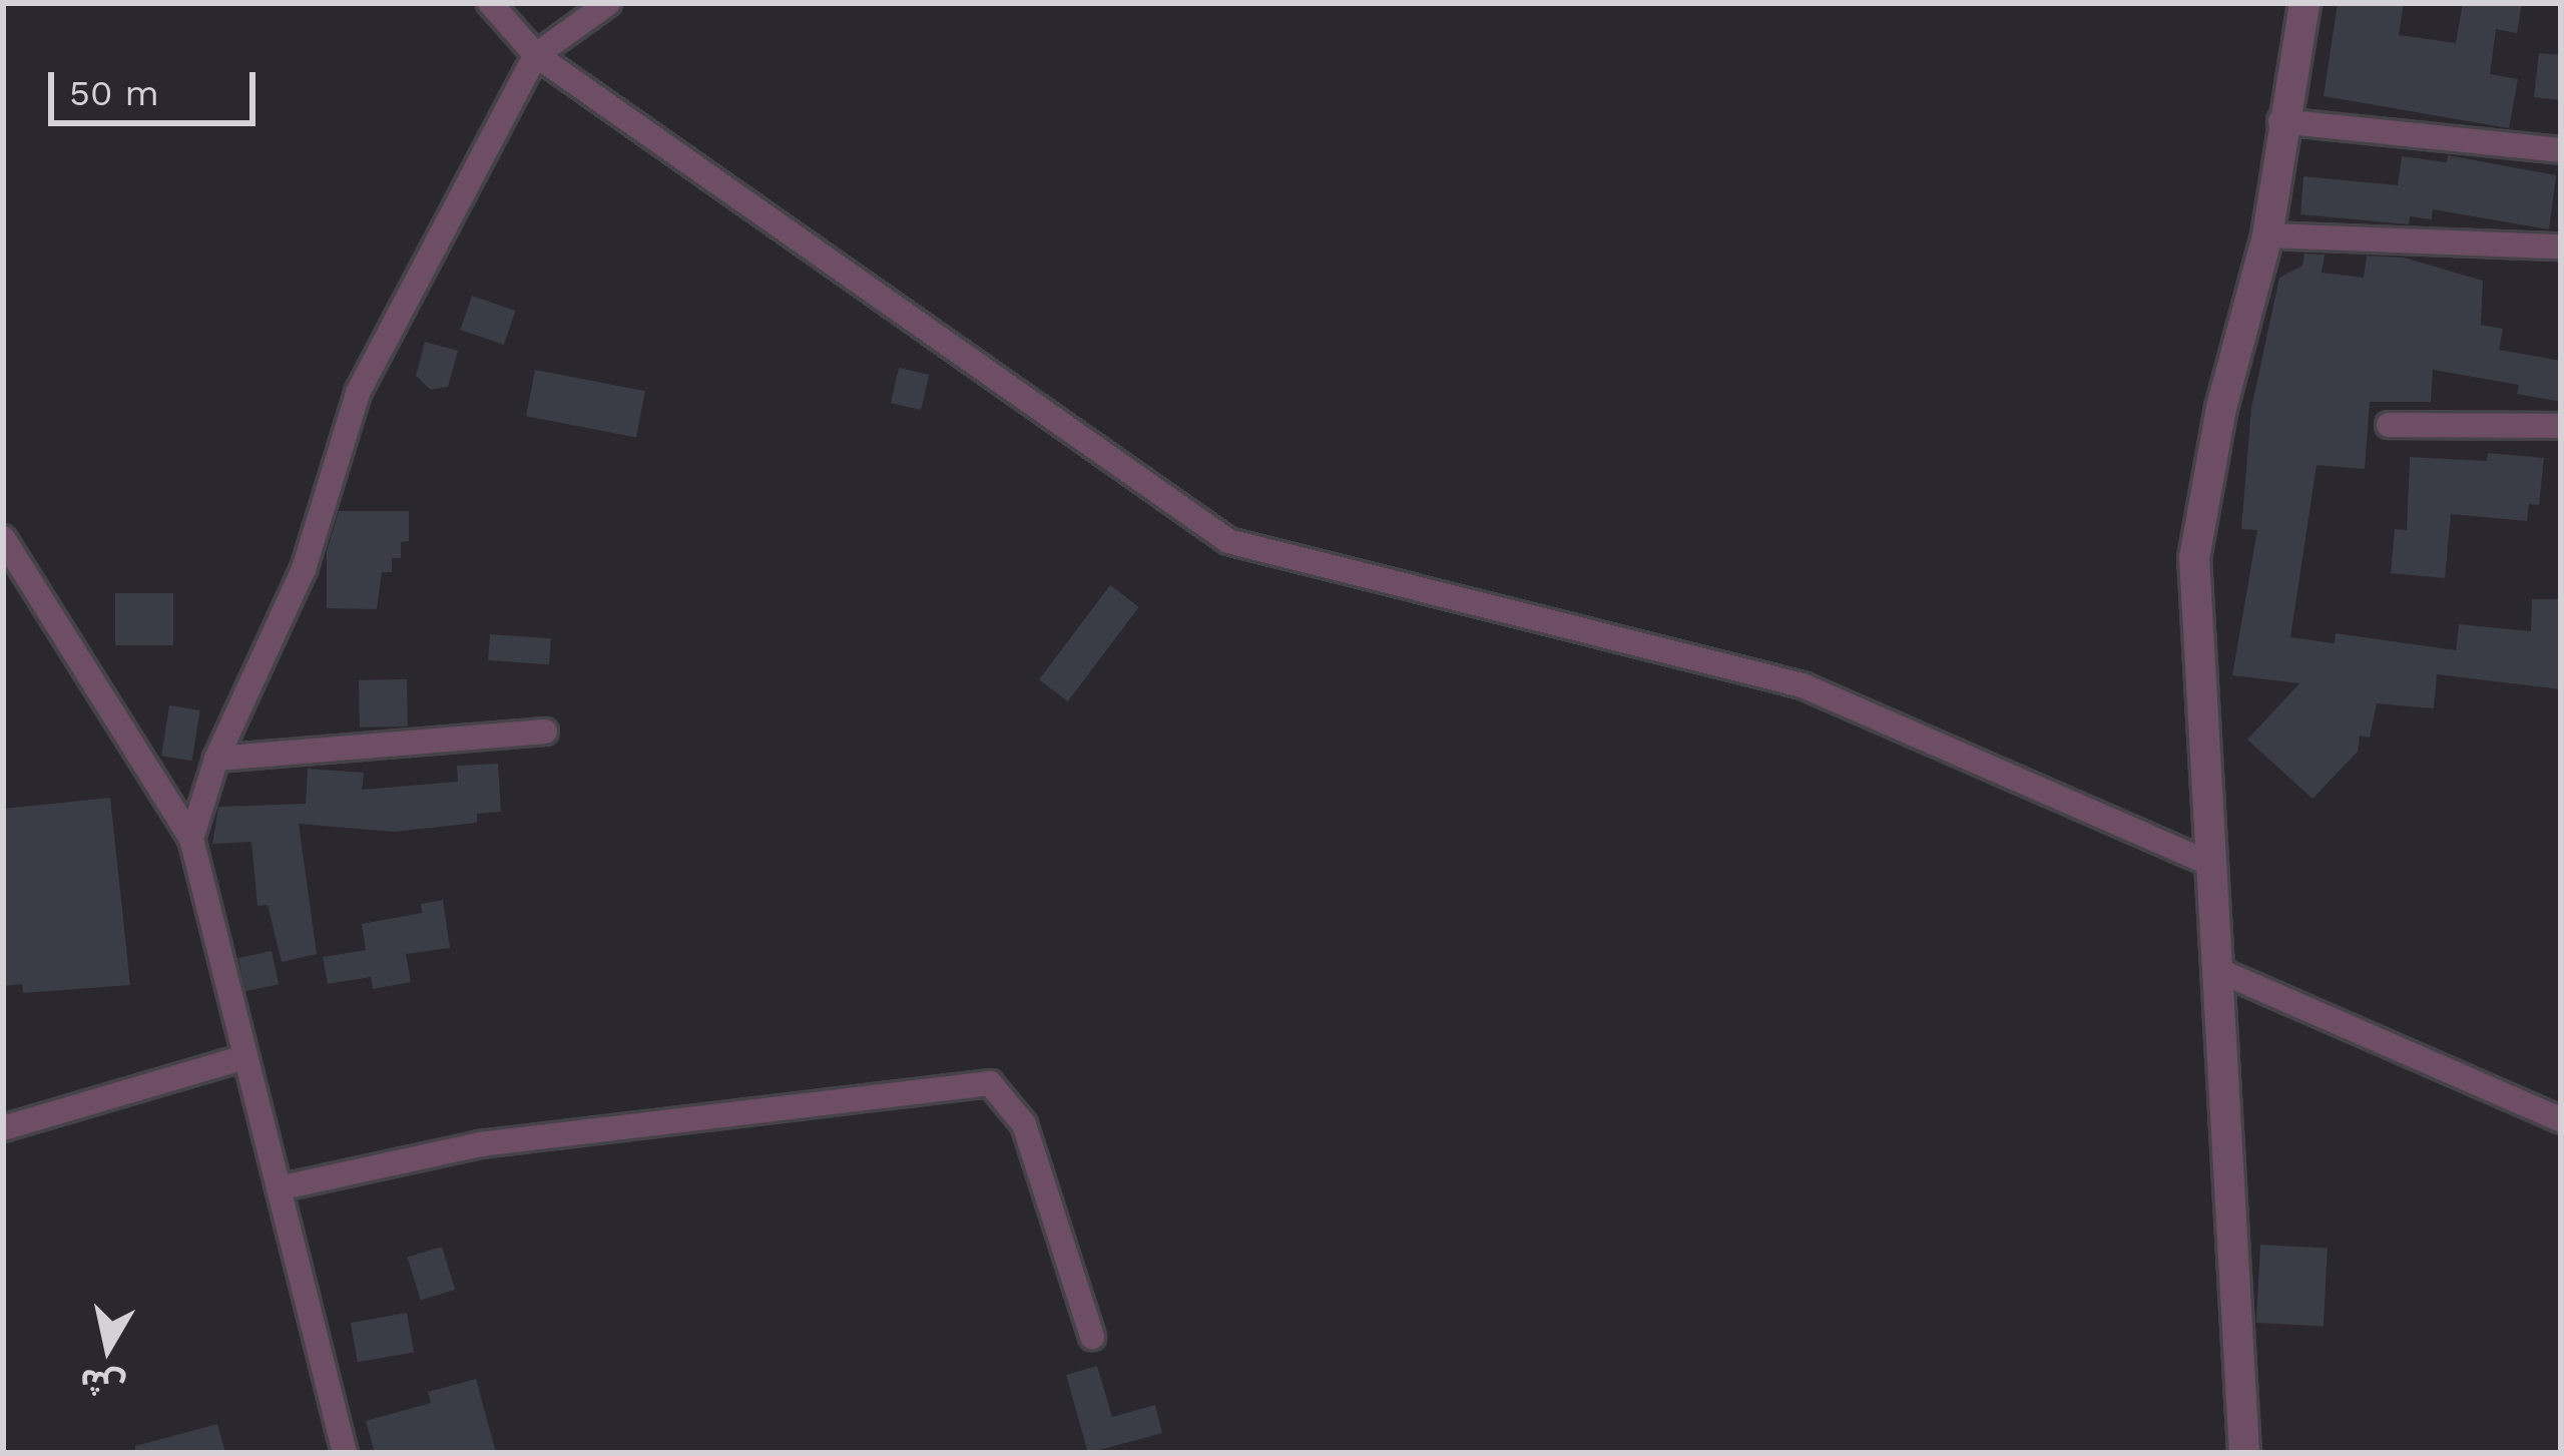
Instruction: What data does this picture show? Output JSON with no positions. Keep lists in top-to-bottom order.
{
  "scale_bar": "50 m",
  "north": "bottom"
}
